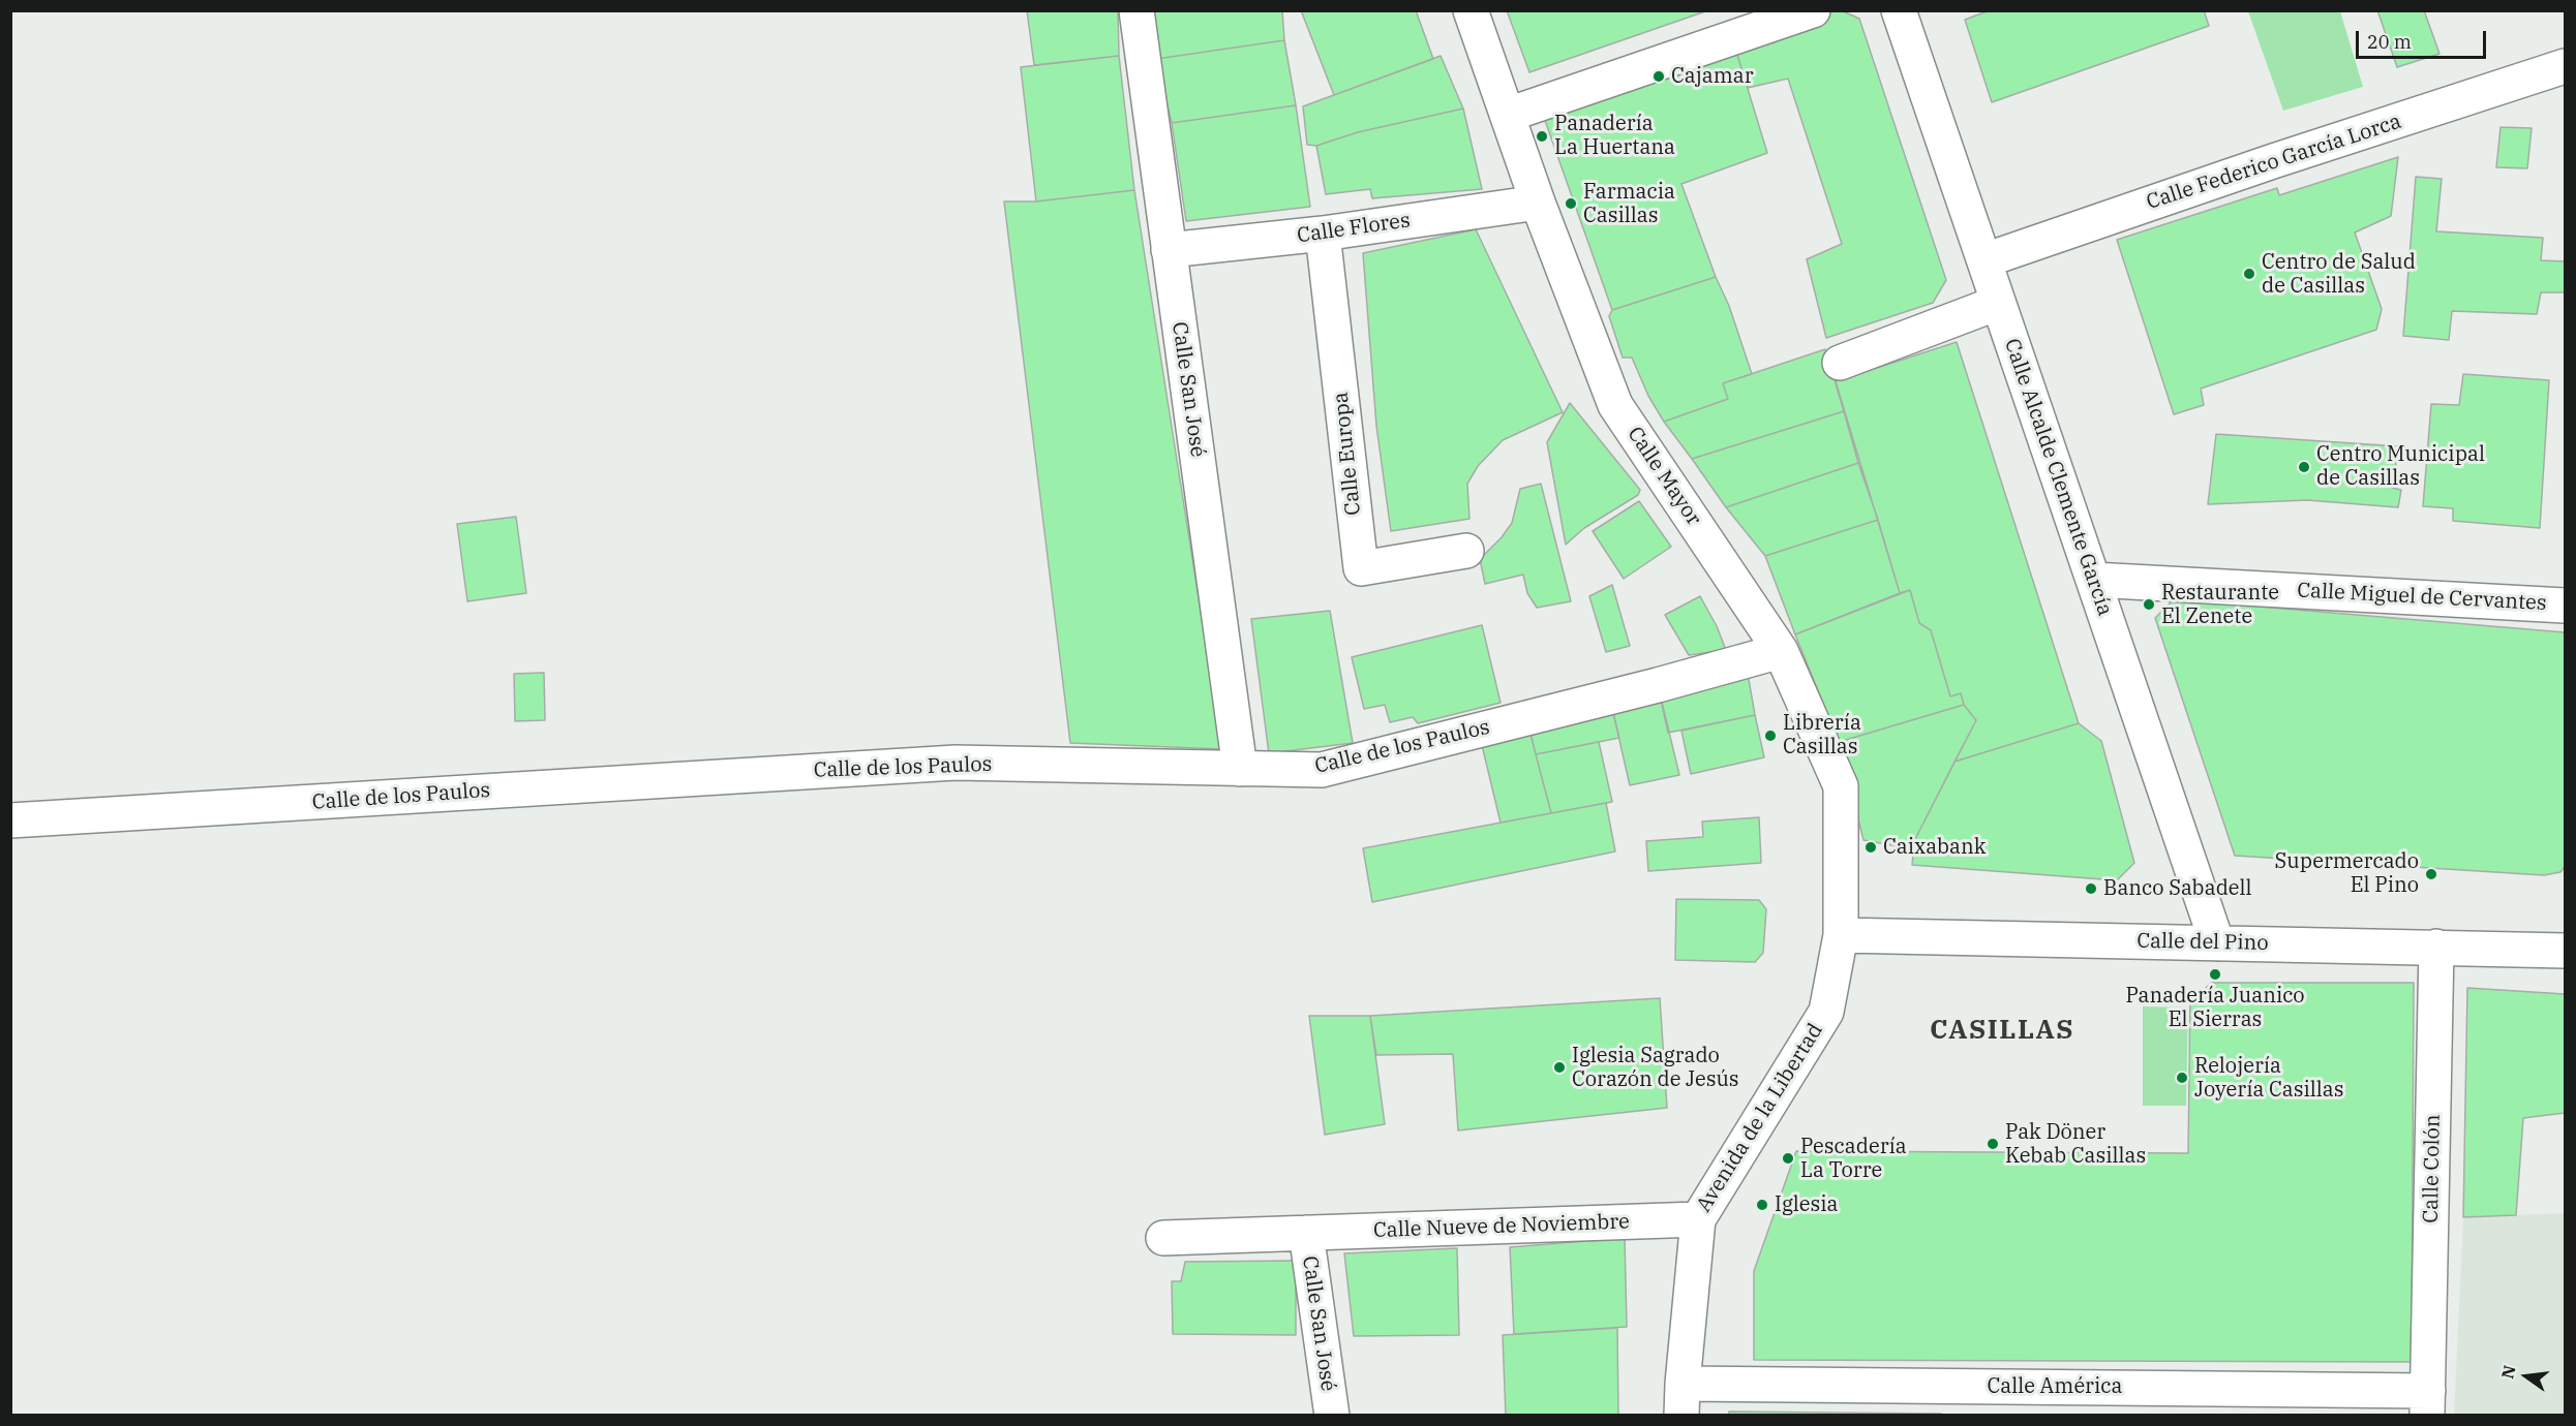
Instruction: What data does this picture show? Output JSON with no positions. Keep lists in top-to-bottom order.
{
  "streets": {
    "street": [
      "Calle Federico García Lorca",
      "Calle Flores",
      "Calle San José",
      "Calle Europa",
      "Calle Mayor",
      "Calle Alcalde Clemente García",
      "Calle Miguel de Cervantes",
      "Calle de los Paulos",
      "Calle del Pino",
      "Avenida de la Libertad",
      "Calle Colón",
      "Calle Nueve de Noviembre",
      "Calle América"
    ]
  },
  "crossings": [
    ["Calle Federico García Lorca", "Calle Alcalde Clemente García"],
    ["Calle Flores", "Calle San José"],
    ["Calle Flores", "Calle Europa"],
    ["Calle Flores", "Calle Mayor"],
    ["Calle San José", "Calle de los Paulos"],
    ["Calle San José", "Calle Nueve de Noviembre"],
    ["Calle Mayor", "Calle de los Paulos"],
    ["Calle Mayor", "Calle del Pino"],
    ["Calle Mayor", "Avenida de la Libertad"],
    ["Calle Alcalde Clemente García", "Calle Miguel de Cervantes"],
    ["Calle Alcalde Clemente García", "Calle del Pino"],
    ["Calle del Pino", "Avenida de la Libertad"],
    ["Calle del Pino", "Calle Colón"],
    ["Avenida de la Libertad", "Calle Nueve de Noviembre"],
    ["Avenida de la Libertad", "Calle América"],
    ["Calle Colón", "Calle América"]
  ],
  "districts": ["CASILLAS"],
  "places": [
    "Cajamar",
    "Panadería La Huertana",
    "Farmacia Casillas",
    "Centro de Salud de Casillas",
    "Centro Municipal de Casillas",
    "Restaurante El Zenete",
    "Librería Casillas",
    "Caixabank",
    "Supermercado El Pino",
    "Banco Sabadell",
    "Panadería Juanico El Sierras",
    "Iglesia Sagrado Corazón de Jesús",
    "Relojería Joyería Casillas",
    "Pak Döner Kebab Casillas",
    "Pescadería La Torre",
    "Iglesia"
  ],
  "scale_bar": "20 m",
  "north": "left"
}
